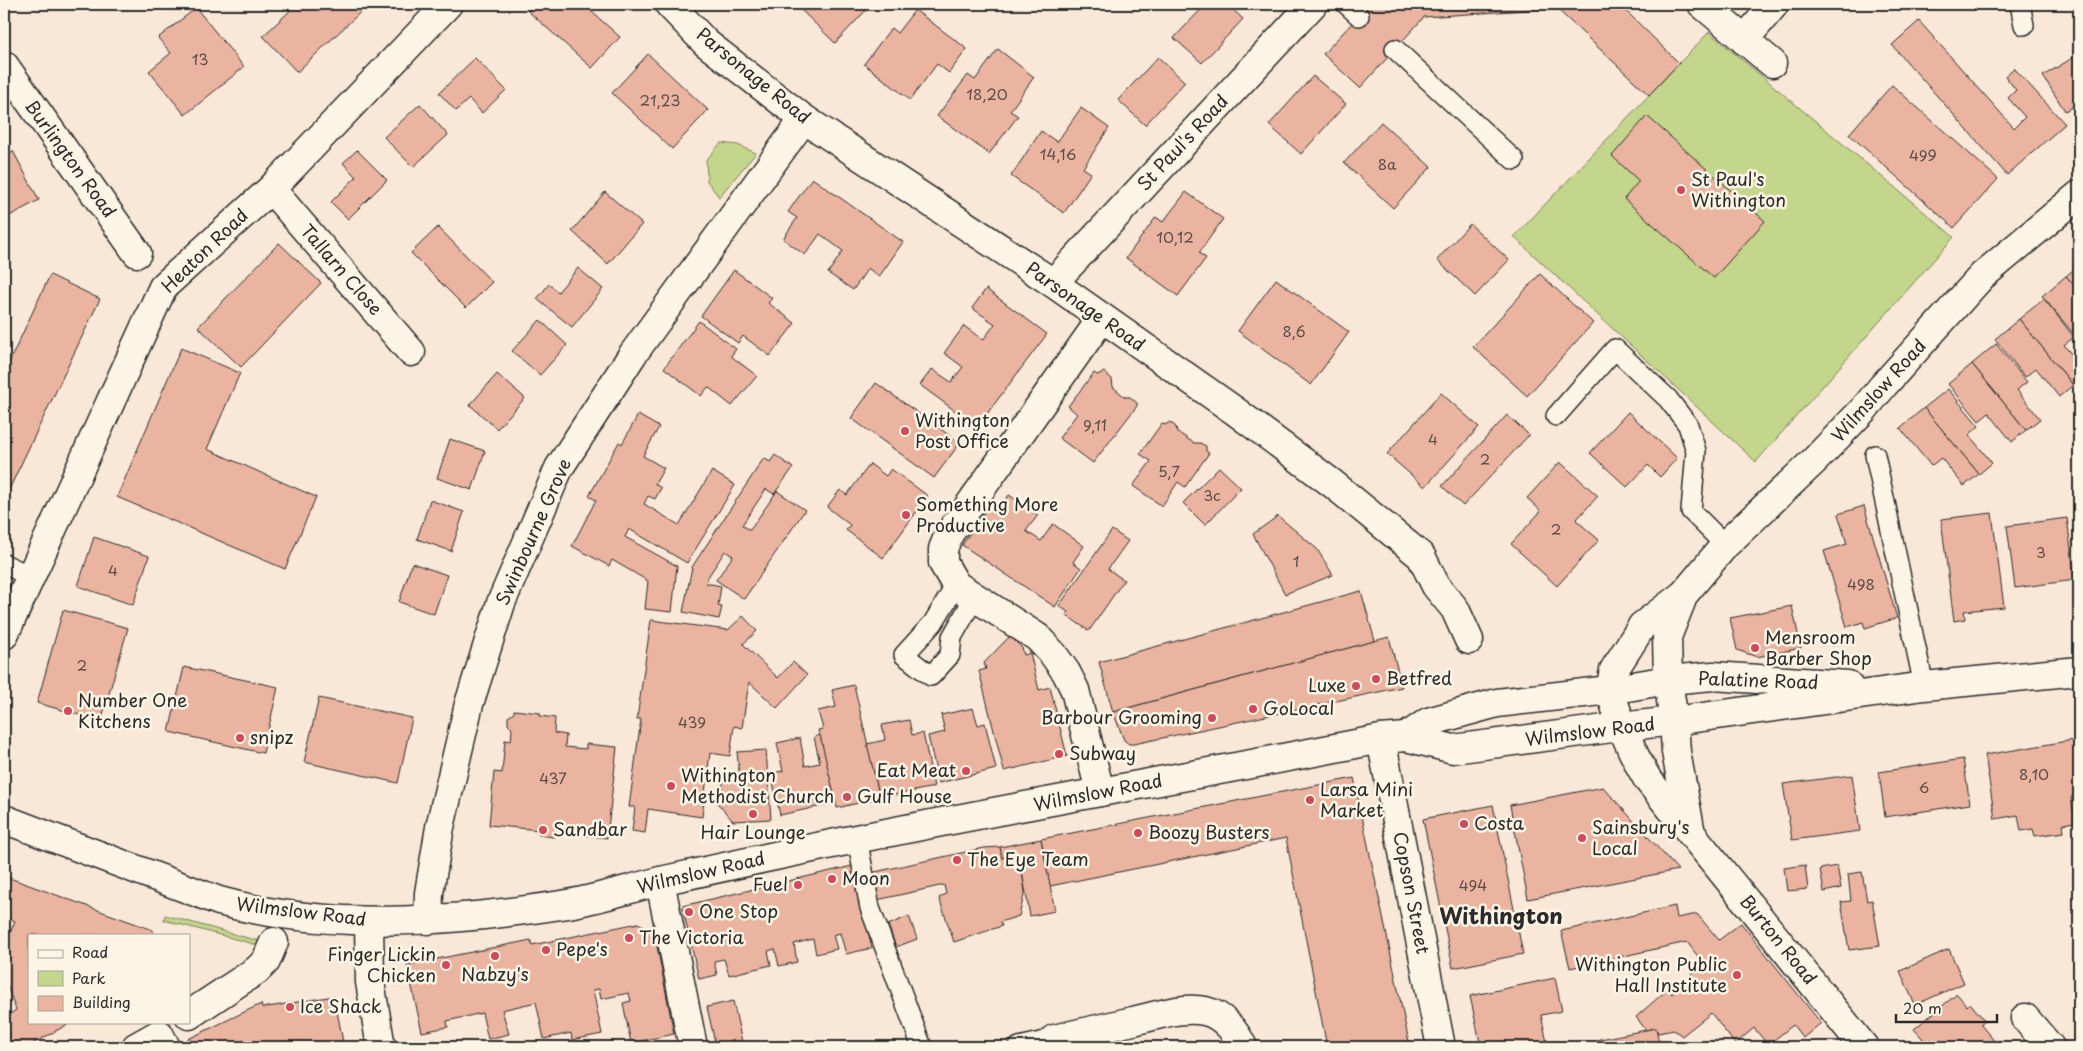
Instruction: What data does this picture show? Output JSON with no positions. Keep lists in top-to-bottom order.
{
  "streets": {
    "street": [
      "Parsonage Road",
      "St Paul's Road",
      "Burlington Road",
      "Heaton Road",
      "Tallarn Close",
      "Wilmslow Road",
      "Swinbourne Grove",
      "Palatine Road",
      "Copson Street",
      "Burton Road"
    ]
  },
  "crossings": [
    ["Parsonage Road", "St Paul's Road"],
    ["Parsonage Road", "Swinbourne Grove"],
    ["Heaton Road", "Tallarn Close"],
    ["Wilmslow Road", "Swinbourne Grove"],
    ["Wilmslow Road", "Palatine Road"],
    ["Wilmslow Road", "Copson Street"],
    ["Wilmslow Road", "Burton Road"],
    ["Palatine Road", "Burton Road"]
  ],
  "districts": ["Withington"],
  "places": [
    "St Paul's Withington",
    "Withington Post Office",
    "Something More Productive",
    "Mensroom Barber Shop",
    "Betfred",
    "Luxe",
    "GoLocal",
    "Number One Kitchens",
    "Barbour Grooming",
    "snipz",
    "Subway",
    "Eat Meat",
    "Withington Methodist Church",
    "Gulf House",
    "Larsa Mini Market",
    "Hair Lounge",
    "Costa",
    "Sandbar",
    "Boozy Busters",
    "Sainsbury's Local",
    "The Eye Team",
    "Moon",
    "Fuel",
    "One Stop",
    "The Victoria",
    "Pepe's",
    "Nabzy's",
    "Finger Lickin Chicken",
    "Withington Public Hall Institute",
    "Ice Shack"
  ],
  "house_numbers": [
    "13",
    "18,20",
    "21,23",
    "14,16",
    "499",
    "8a",
    "10,12",
    "8,6",
    "9,11",
    "4",
    "2",
    "5,7",
    "3c",
    "2",
    "3",
    "1",
    "4",
    "498",
    "2",
    "439",
    "8,10",
    "437",
    "6",
    "494"
  ],
  "legend": ["Road", "Park", "Building"],
  "scale_bar": "20 m"
}
